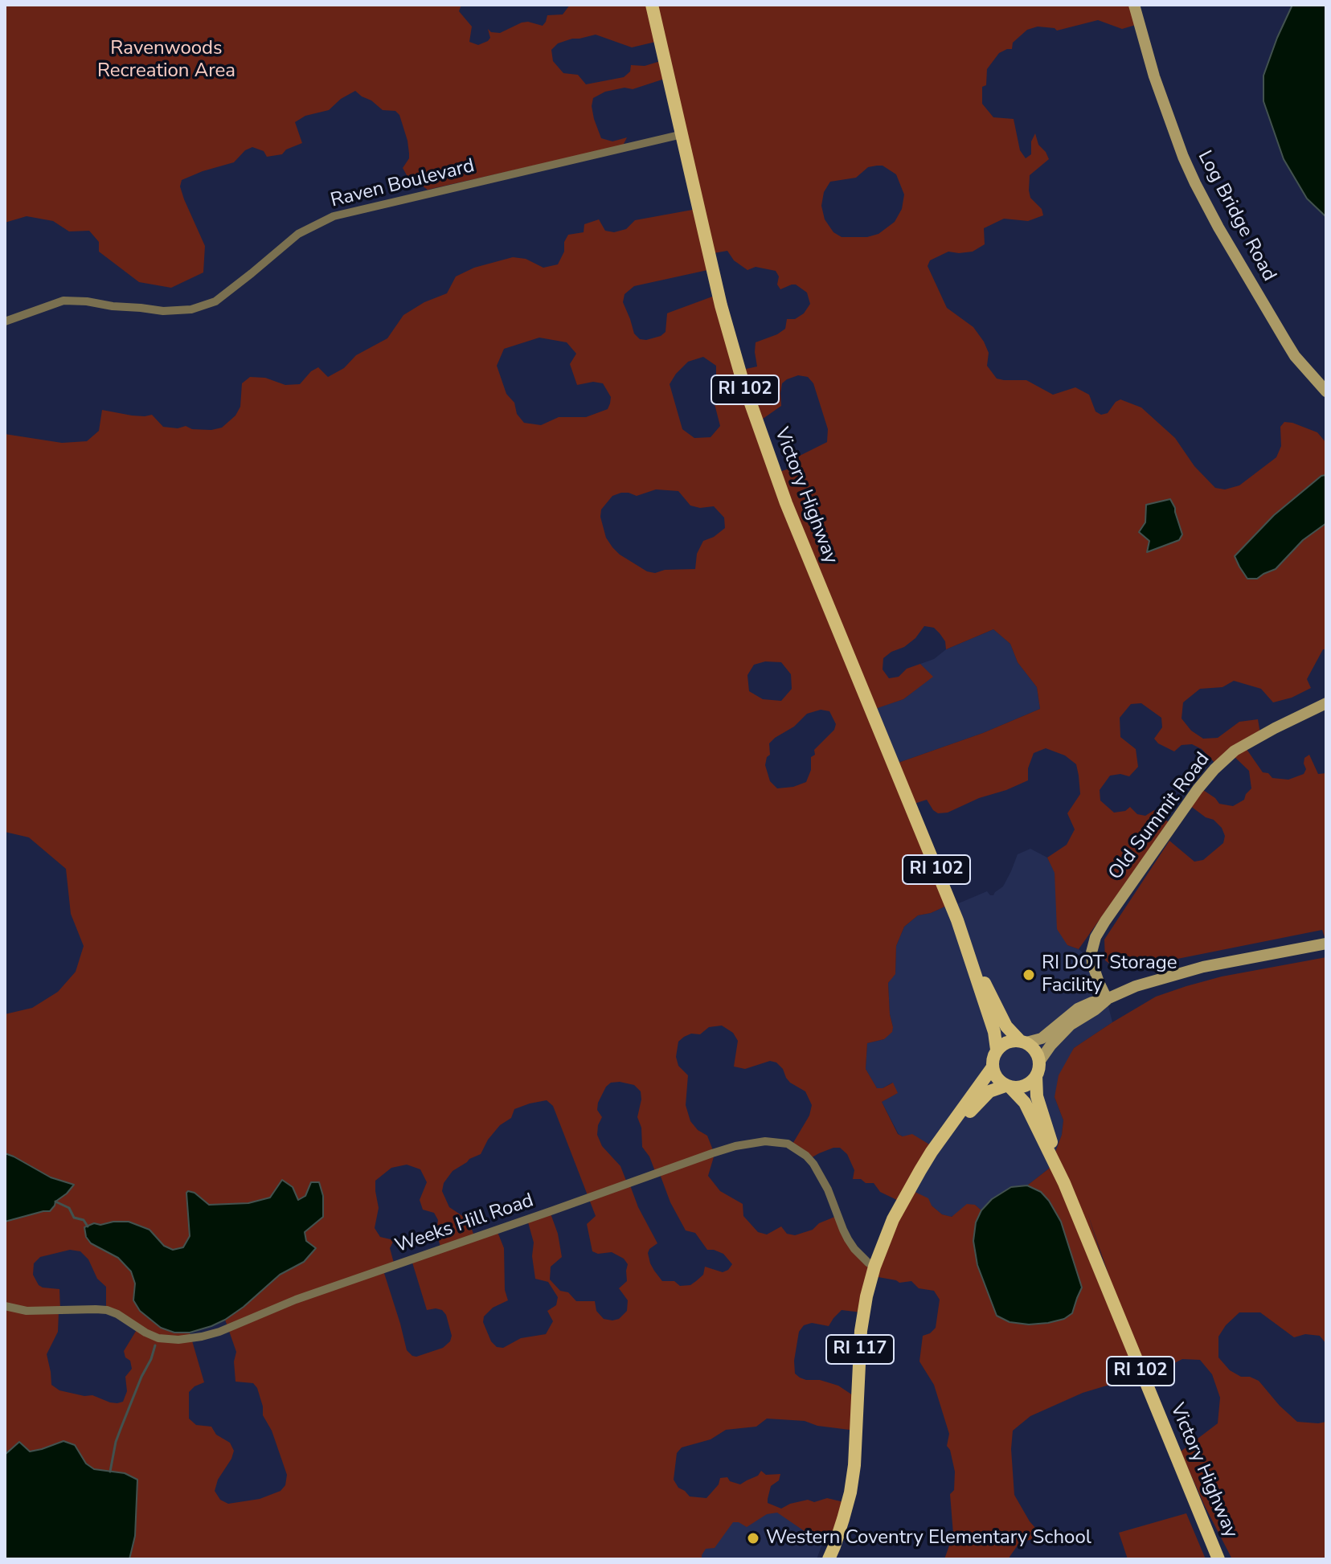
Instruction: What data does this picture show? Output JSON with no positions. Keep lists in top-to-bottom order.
{
  "streets": {
    "main road": ["RI 102", "Victory Highway", "RI 117"],
    "street": [
      "Raven Boulevard",
      "Log Bridge Road",
      "Old Summit Road",
      "Weeks Hill Road"
    ]
  },
  "crossings": [
    ["Raven Boulevard", "Victory Highway"],
    ["Victory Highway", "RI 117"],
    ["Weeks Hill Road", "RI 117"]
  ],
  "parks": ["Ravenwoods Recreation Area"],
  "places": ["RI DOT Storage Facility", "Western Coventry Elementary School"]
}
